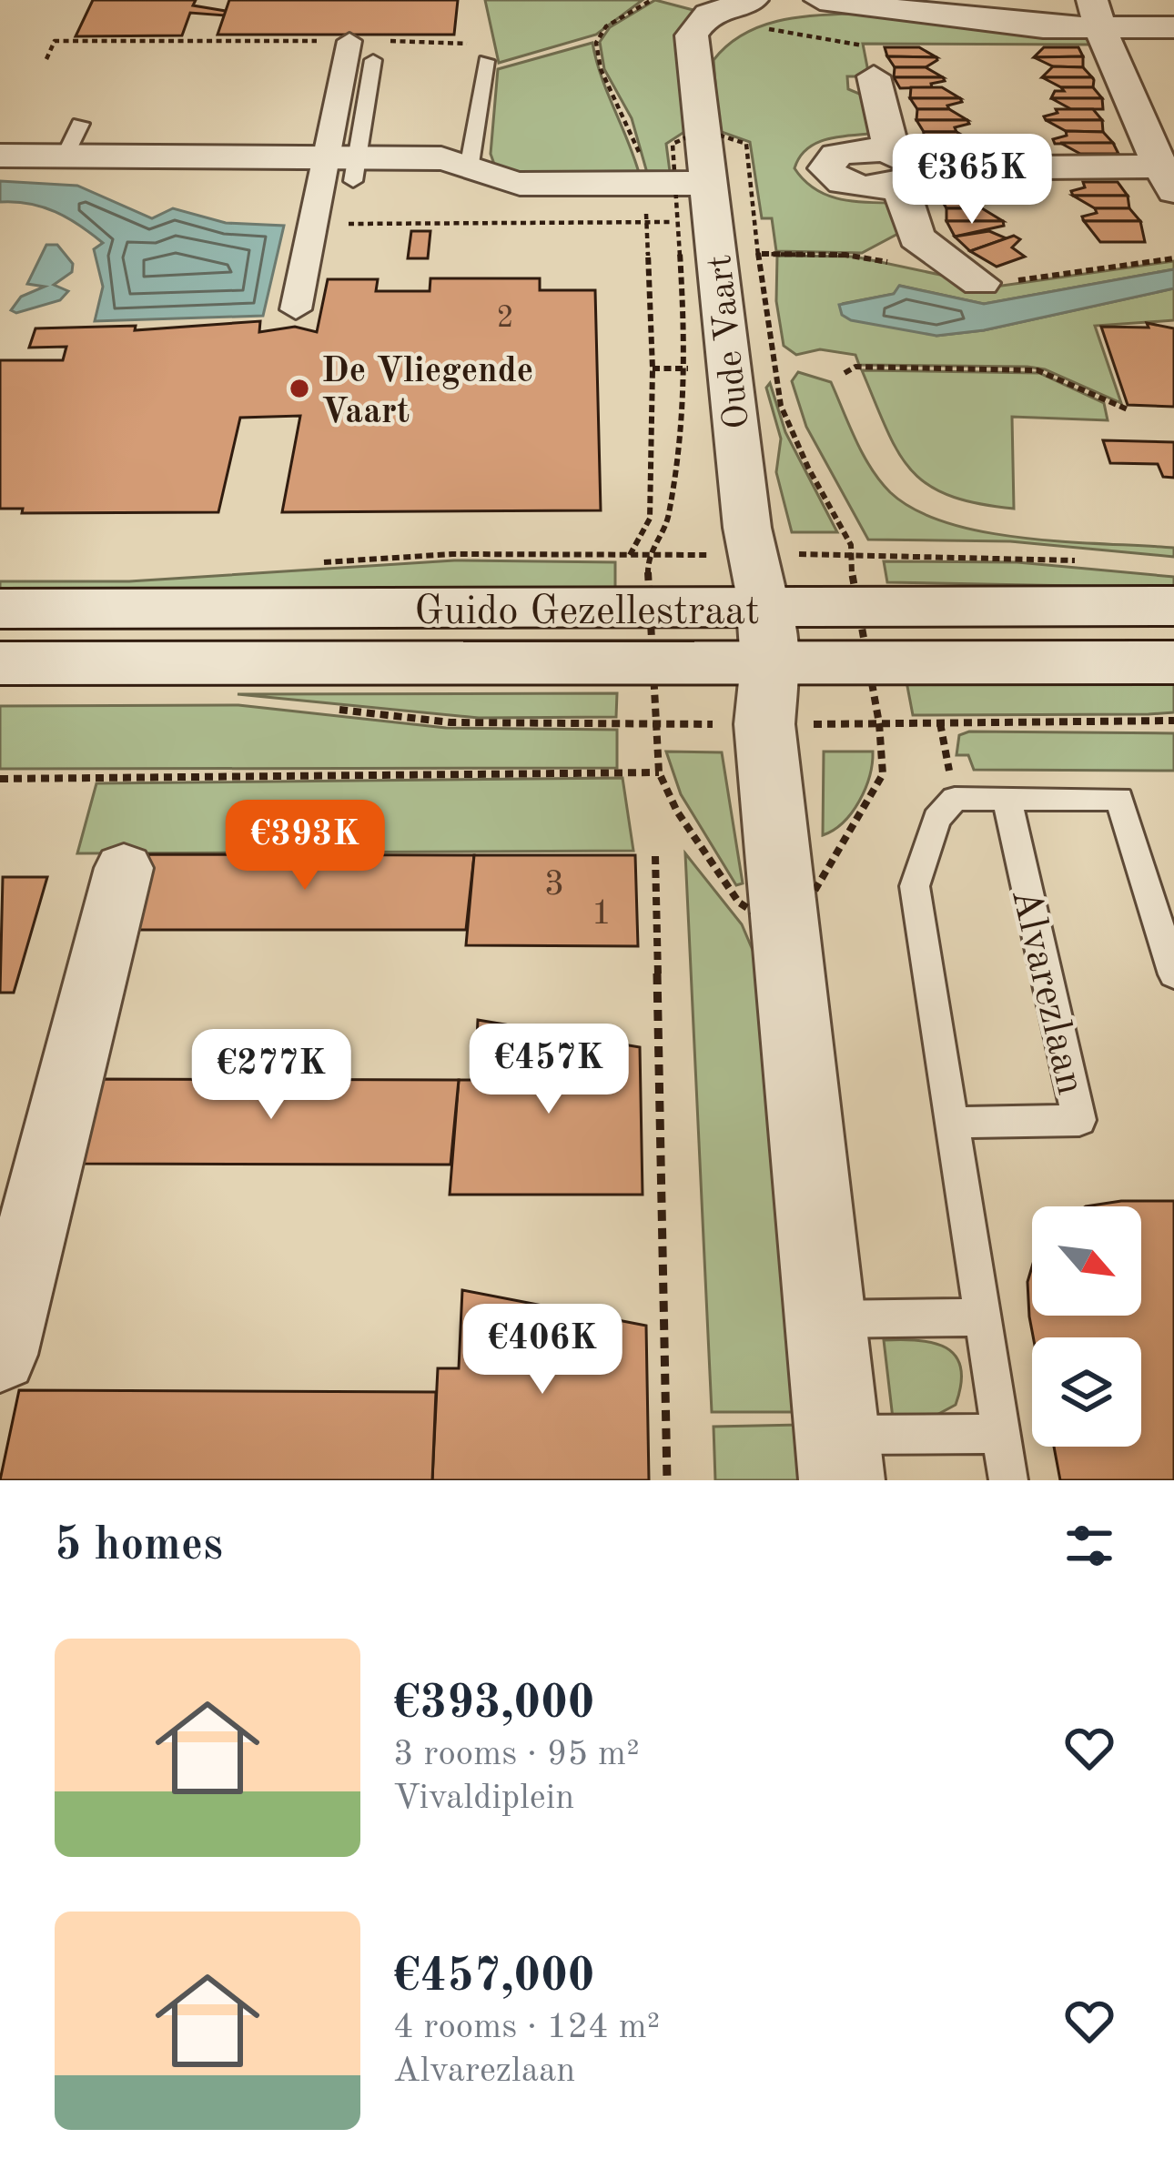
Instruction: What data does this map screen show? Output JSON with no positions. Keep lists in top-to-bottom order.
{
  "streets": {
    "main road": ["Guido Gezellestraat"],
    "street": ["Oude Vaart"],
    "lane": ["Alvarezlaan"]
  },
  "crossings": [
    ["Oude Vaart", "Guido Gezellestraat"]
  ],
  "places": ["De Vliegende Vaart"],
  "house_numbers": ["2", "3", "1"],
  "north": "bottom right",
  "page": {
    "price": [
      "€365K",
      "€393K",
      "€457K",
      "€277K",
      "€406K"
    ],
    "heading": "5 homes",
    "list": [
      {
        "name": "€393,000",
        "note": "3 rooms · 95 m² · Vivaldiplein"
      },
      {
        "name": "€457,000",
        "note": "4 rooms · 124 m² · Alvarezlaan"
      }
    ]
  }
}
